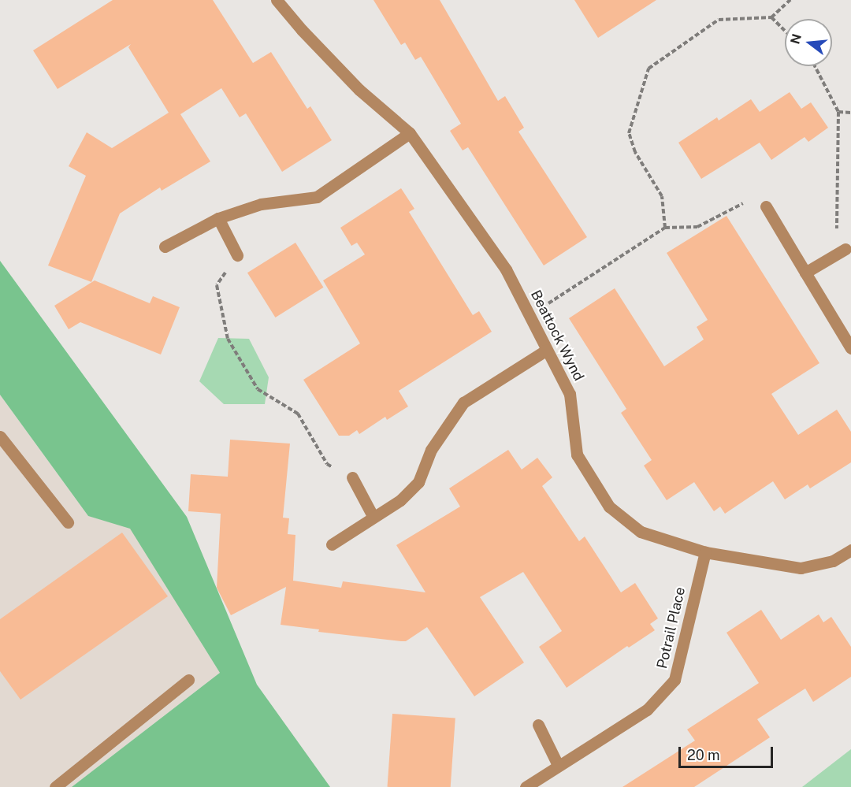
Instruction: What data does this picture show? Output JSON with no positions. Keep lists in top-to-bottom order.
{
  "streets": {
    "street": ["Beattock Wynd", "Potrail Place"]
  },
  "crossings": [
    ["Beattock Wynd", "Potrail Place"]
  ],
  "scale_bar": "20 m",
  "north": "left"
}
